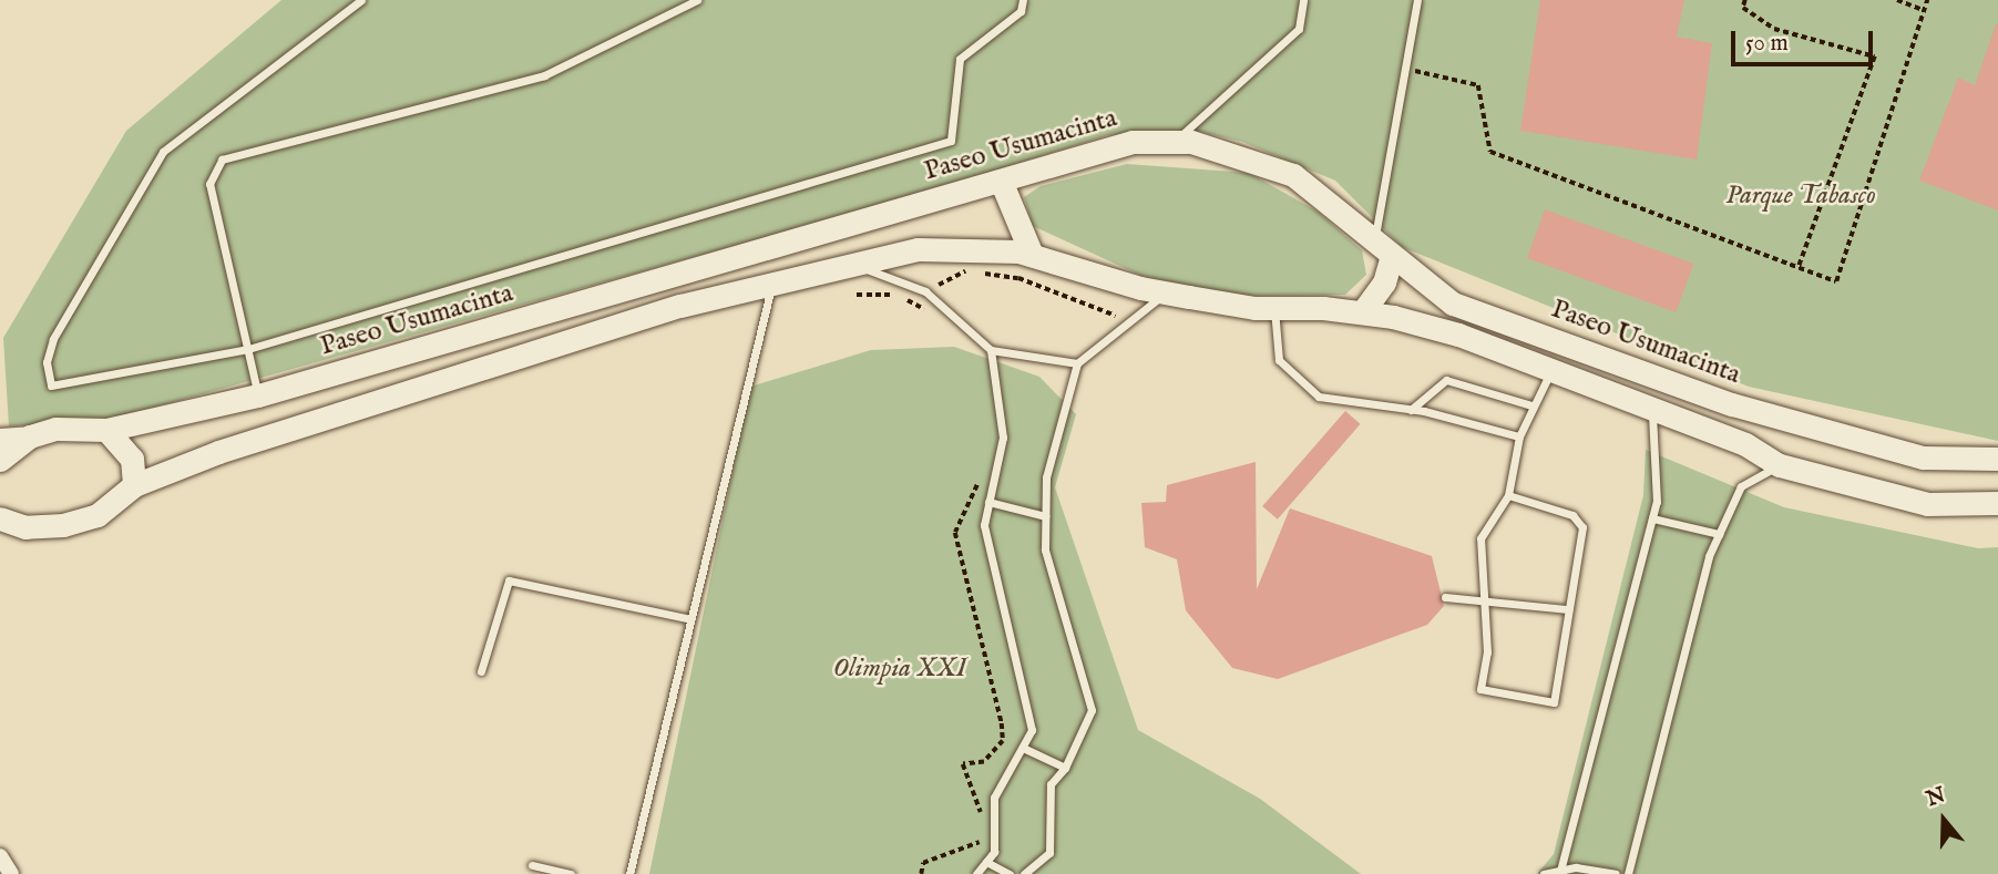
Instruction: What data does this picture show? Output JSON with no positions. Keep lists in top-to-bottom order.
{
  "streets": {
    "main road": ["Paseo Usumacinta"]
  },
  "parks": ["Parque Tabasco", "Olimpia XXI"],
  "scale_bar": "50 m",
  "north": "top"
}
